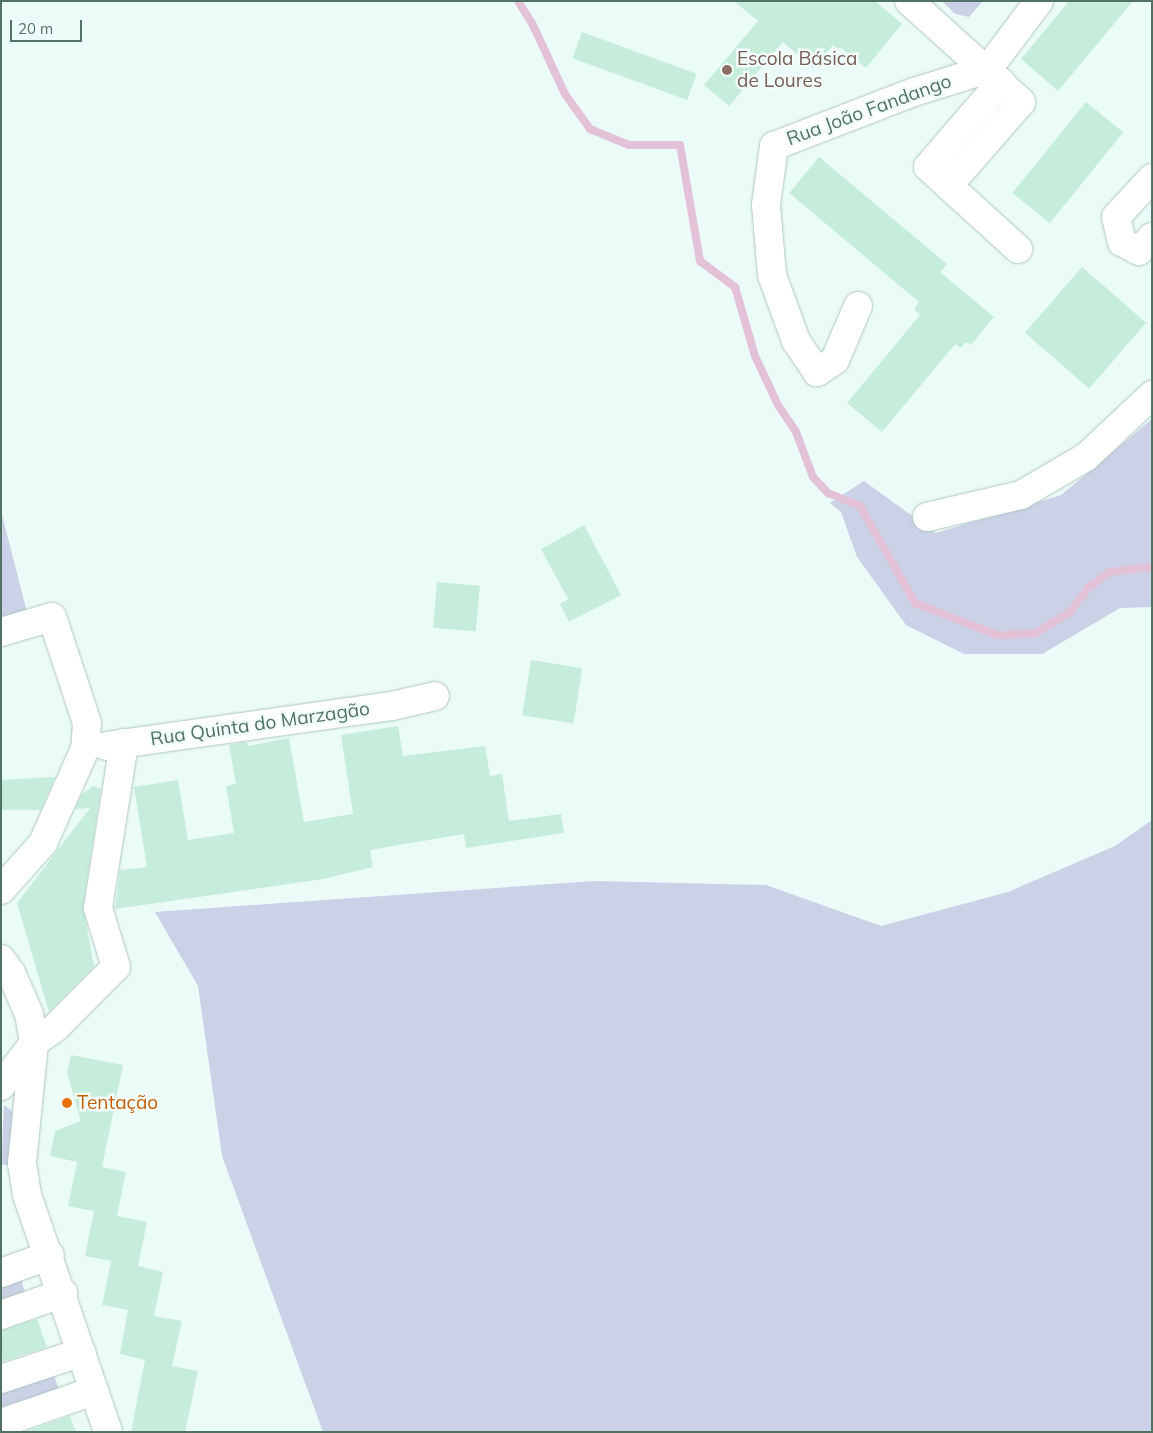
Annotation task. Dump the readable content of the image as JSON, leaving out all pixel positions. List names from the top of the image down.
{
  "streets": {
    "street": ["Rua João Fandango", "Rua Quinta do Marzagão"]
  },
  "places": ["Escola Básica de Loures", "Tentação"],
  "scale_bar": "20 m"
}
